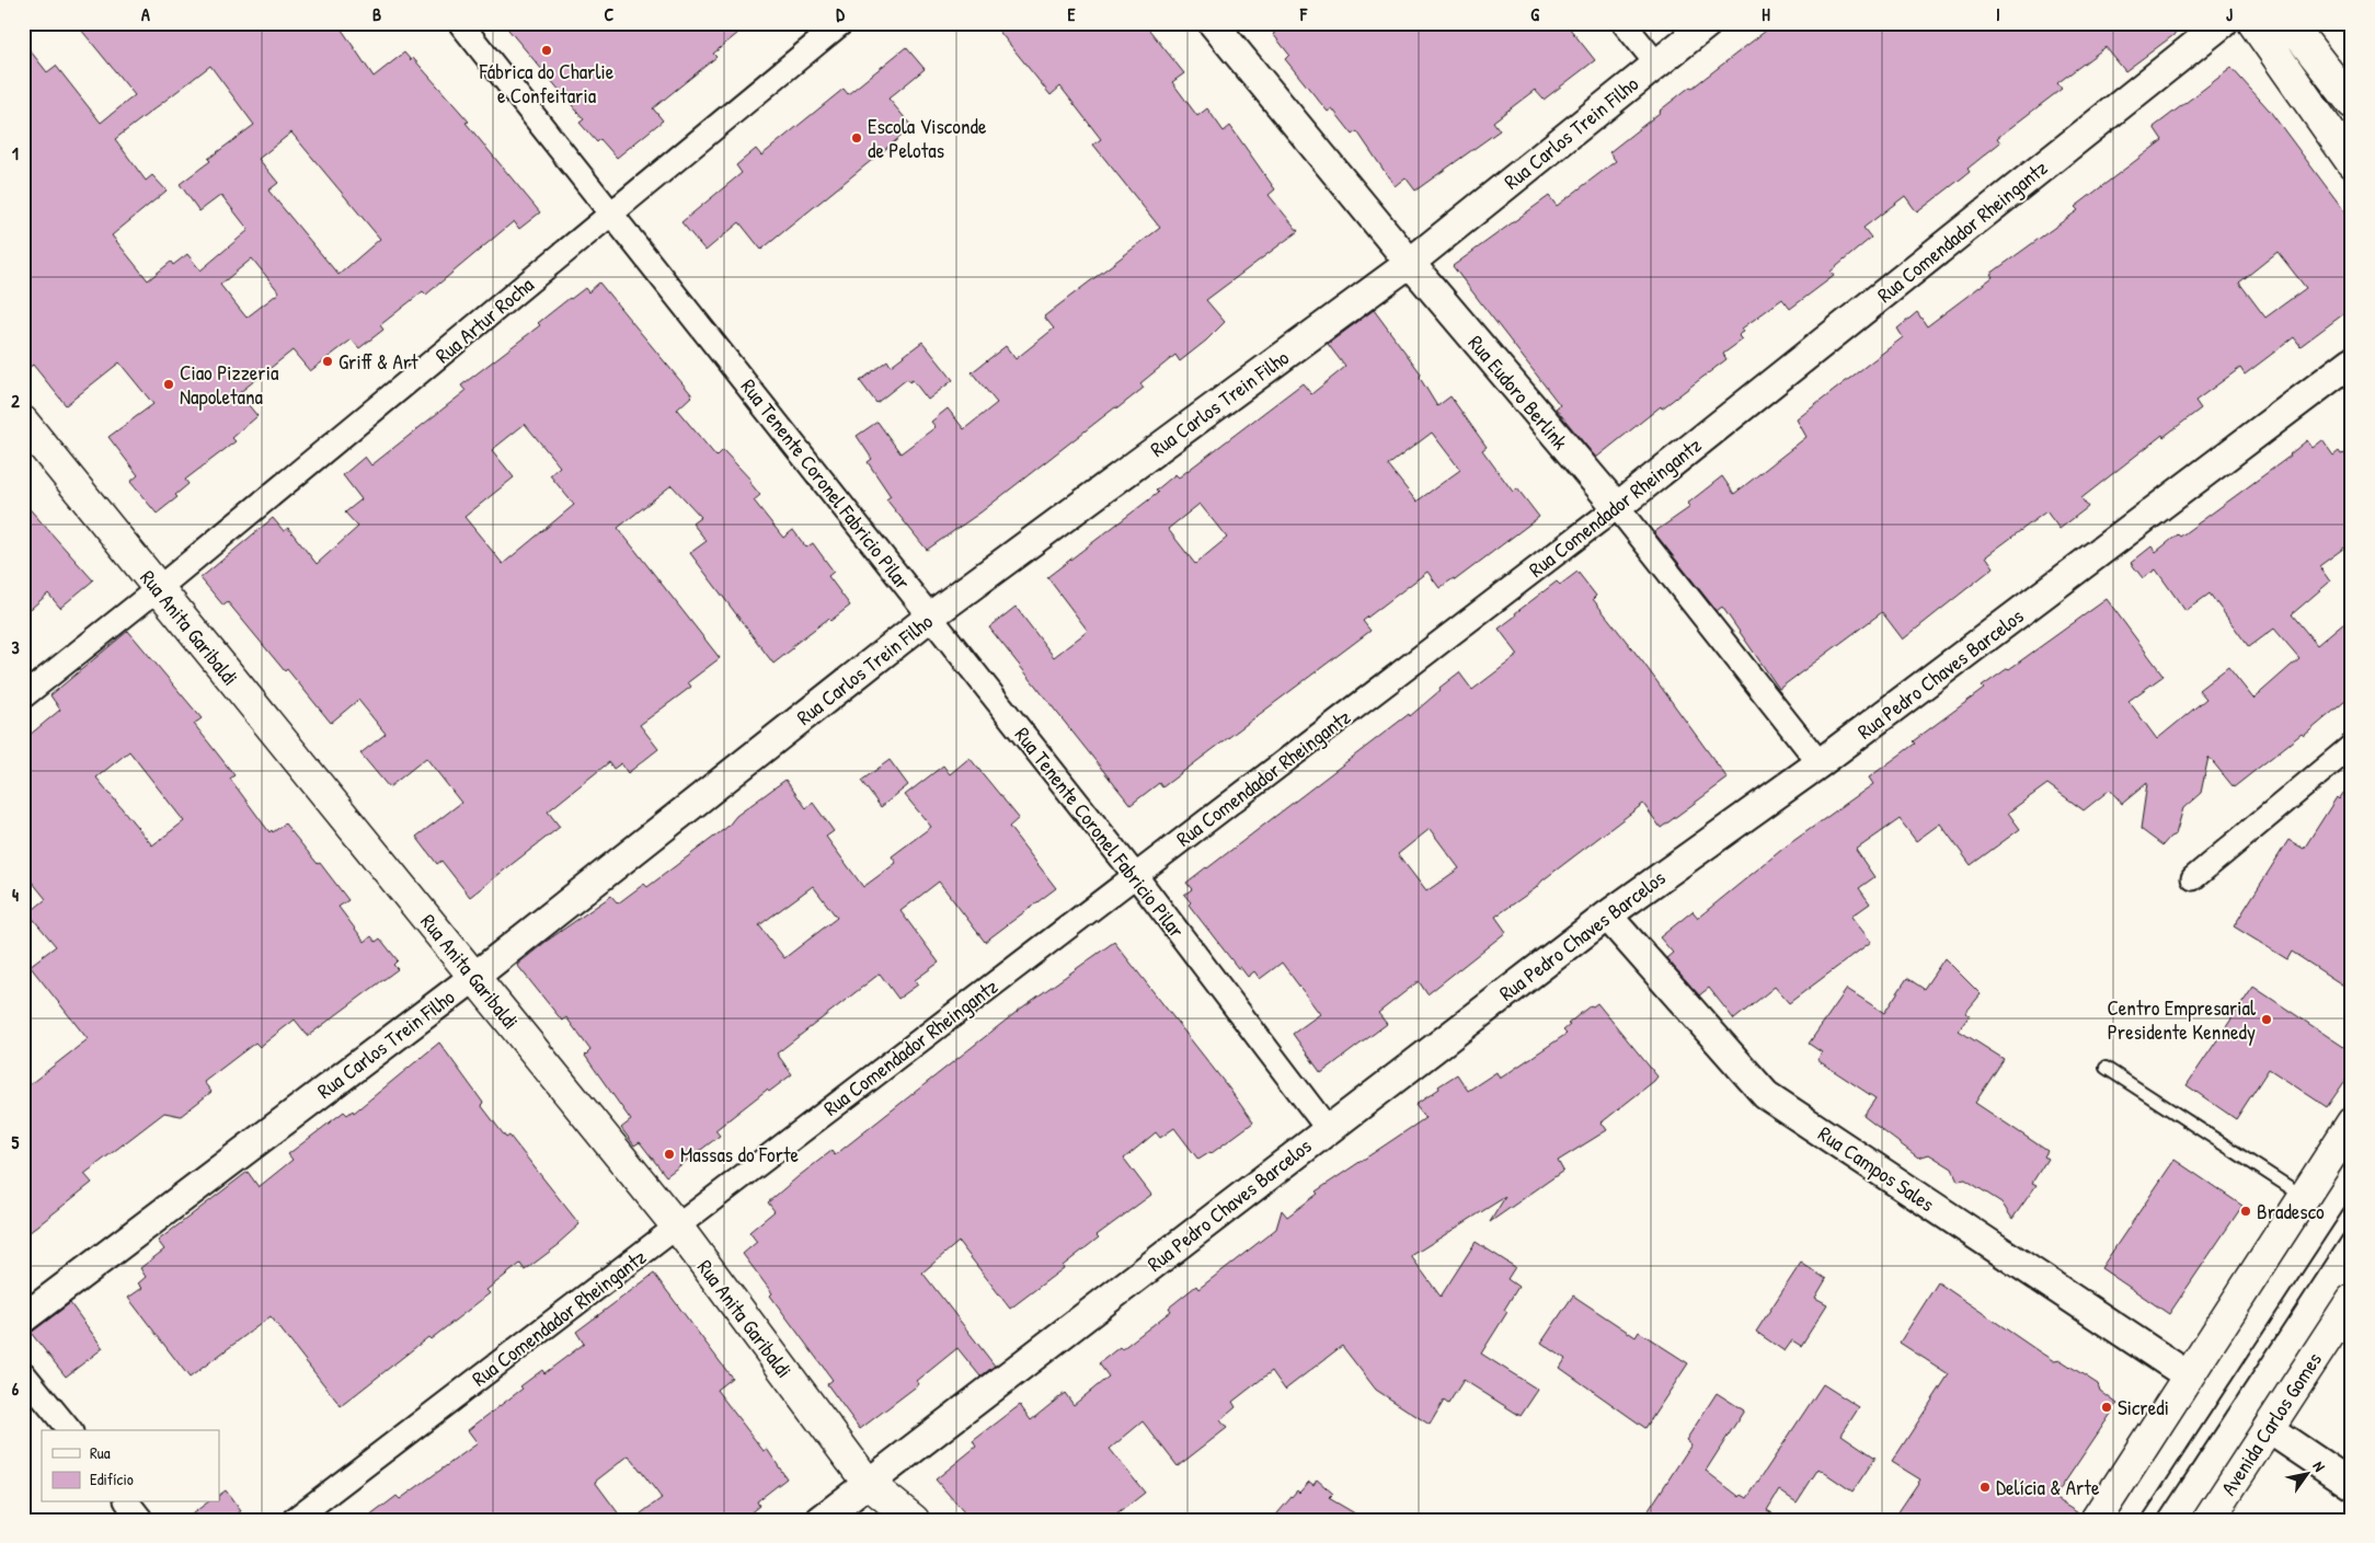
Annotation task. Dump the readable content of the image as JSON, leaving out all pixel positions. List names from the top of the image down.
{
  "streets": {
    "main road": ["Rua Anita Garibaldi", "Avenida Carlos Gomes"],
    "street": [
      "Rua Carlos Trein Filho",
      "Rua Comendador Rheingantz",
      "Rua Artur Rocha",
      "Rua Eudoro Berlink",
      "Rua Tenente Coronel Fabricio Pilar",
      "Rua Pedro Chaves Barcelos",
      "Rua Campos Sales"
    ]
  },
  "crossings": [
    ["Rua Carlos Trein Filho", "Rua Eudoro Berlink"],
    ["Rua Carlos Trein Filho", "Rua Tenente Coronel Fabricio Pilar"],
    ["Rua Carlos Trein Filho", "Rua Anita Garibaldi"],
    ["Rua Comendador Rheingantz", "Rua Eudoro Berlink"],
    ["Rua Comendador Rheingantz", "Rua Tenente Coronel Fabricio Pilar"],
    ["Rua Comendador Rheingantz", "Rua Anita Garibaldi"],
    ["Rua Artur Rocha", "Rua Tenente Coronel Fabricio Pilar"],
    ["Rua Artur Rocha", "Rua Anita Garibaldi"],
    ["Rua Eudoro Berlink", "Rua Pedro Chaves Barcelos"],
    ["Rua Tenente Coronel Fabricio Pilar", "Rua Pedro Chaves Barcelos"],
    ["Rua Anita Garibaldi", "Rua Pedro Chaves Barcelos"],
    ["Rua Pedro Chaves Barcelos", "Rua Campos Sales"]
  ],
  "places": [
    "Fábrica do Charlie e Confeitaria",
    "Escola Visconde de Pelotas",
    "Griff & Art",
    "Ciao Pizzeria Napoletana",
    "Centro Empresarial Presidente Kennedy",
    "Massas do Forte",
    "Bradesco",
    "Sicredi",
    "Delícia & Arte"
  ],
  "legend": ["Rua", "Edifício"],
  "north": "top right",
  "grid": {
    "columns": [
      "A",
      "B",
      "C",
      "D",
      "E",
      "F",
      "G",
      "H",
      "I",
      "J"
    ],
    "rows": [
      "1",
      "2",
      "3",
      "4",
      "5",
      "6"
    ]
  }
}
